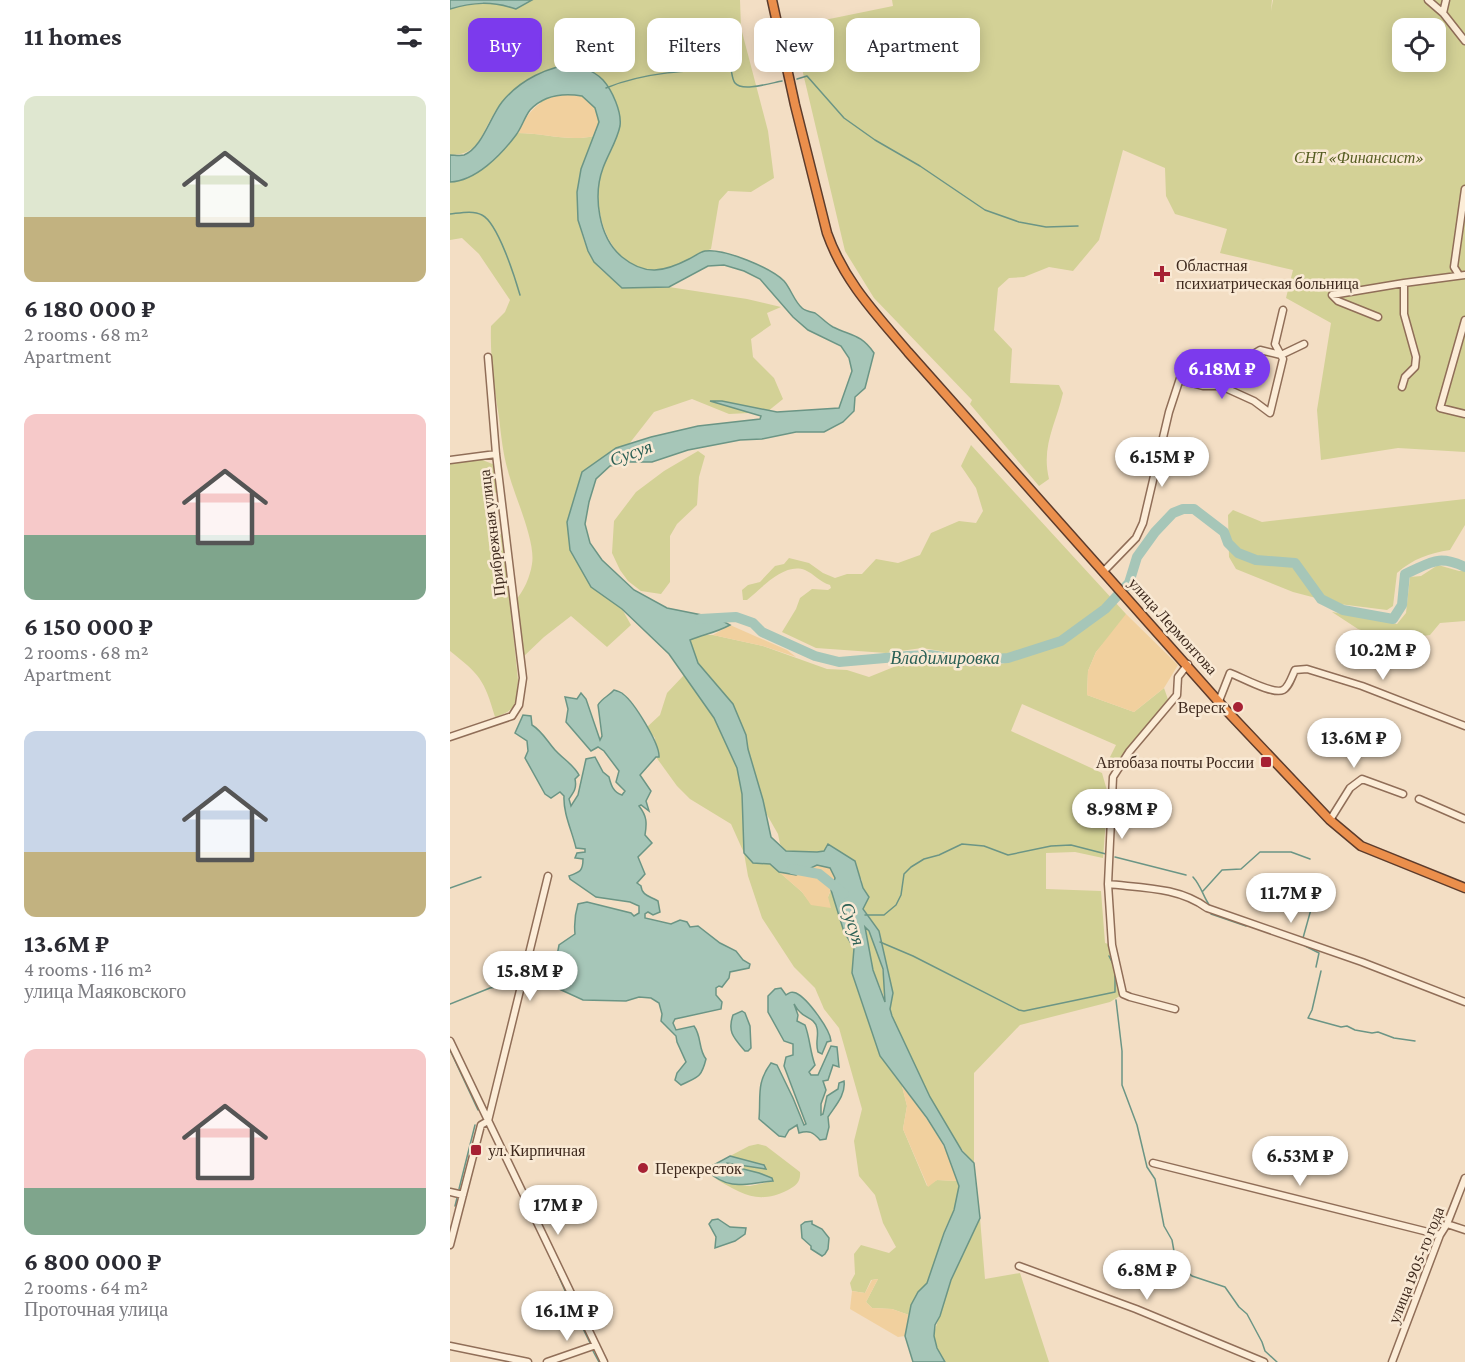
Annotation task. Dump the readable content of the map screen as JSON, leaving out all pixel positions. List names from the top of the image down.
{
  "streets": {
    "highway": ["улица Лермонтова"],
    "street": ["Прибрежная улица", "улица 1905-го года"]
  },
  "water": ["Сусуя", "Владимировка"],
  "parks": ["СНТ «Финансист»"],
  "places": {
    "health": ["Областная психиатрическая больница"],
    "other": ["Вереск", "Перекресток"],
    "transit": ["Автобаза почты России", "ул. Кирпичная"]
  },
  "page": {
    "heading": "11 homes",
    "chip": [
      "Buy",
      "Rent",
      "Filters",
      "New",
      "Apartment"
    ],
    "list": [
      {
        "name": "6 180 000 ₽",
        "note": "2 rooms · 68 m² · Apartment"
      },
      {
        "name": "6 150 000 ₽",
        "note": "2 rooms · 68 m² · Apartment"
      },
      {
        "name": "13.6M ₽",
        "note": "4 rooms · 116 m² · улица Маяковского"
      },
      {
        "name": "6 800 000 ₽",
        "note": "2 rooms · 64 m² · Проточная улица"
      }
    ],
    "price": [
      "6.18M ₽",
      "6.15M ₽",
      "10.2M ₽",
      "13.6M ₽",
      "8.98M ₽",
      "11.7M ₽",
      "15.8M ₽",
      "6.53M ₽",
      "17M ₽",
      "6.8M ₽",
      "16.1M ₽"
    ]
  }
}
